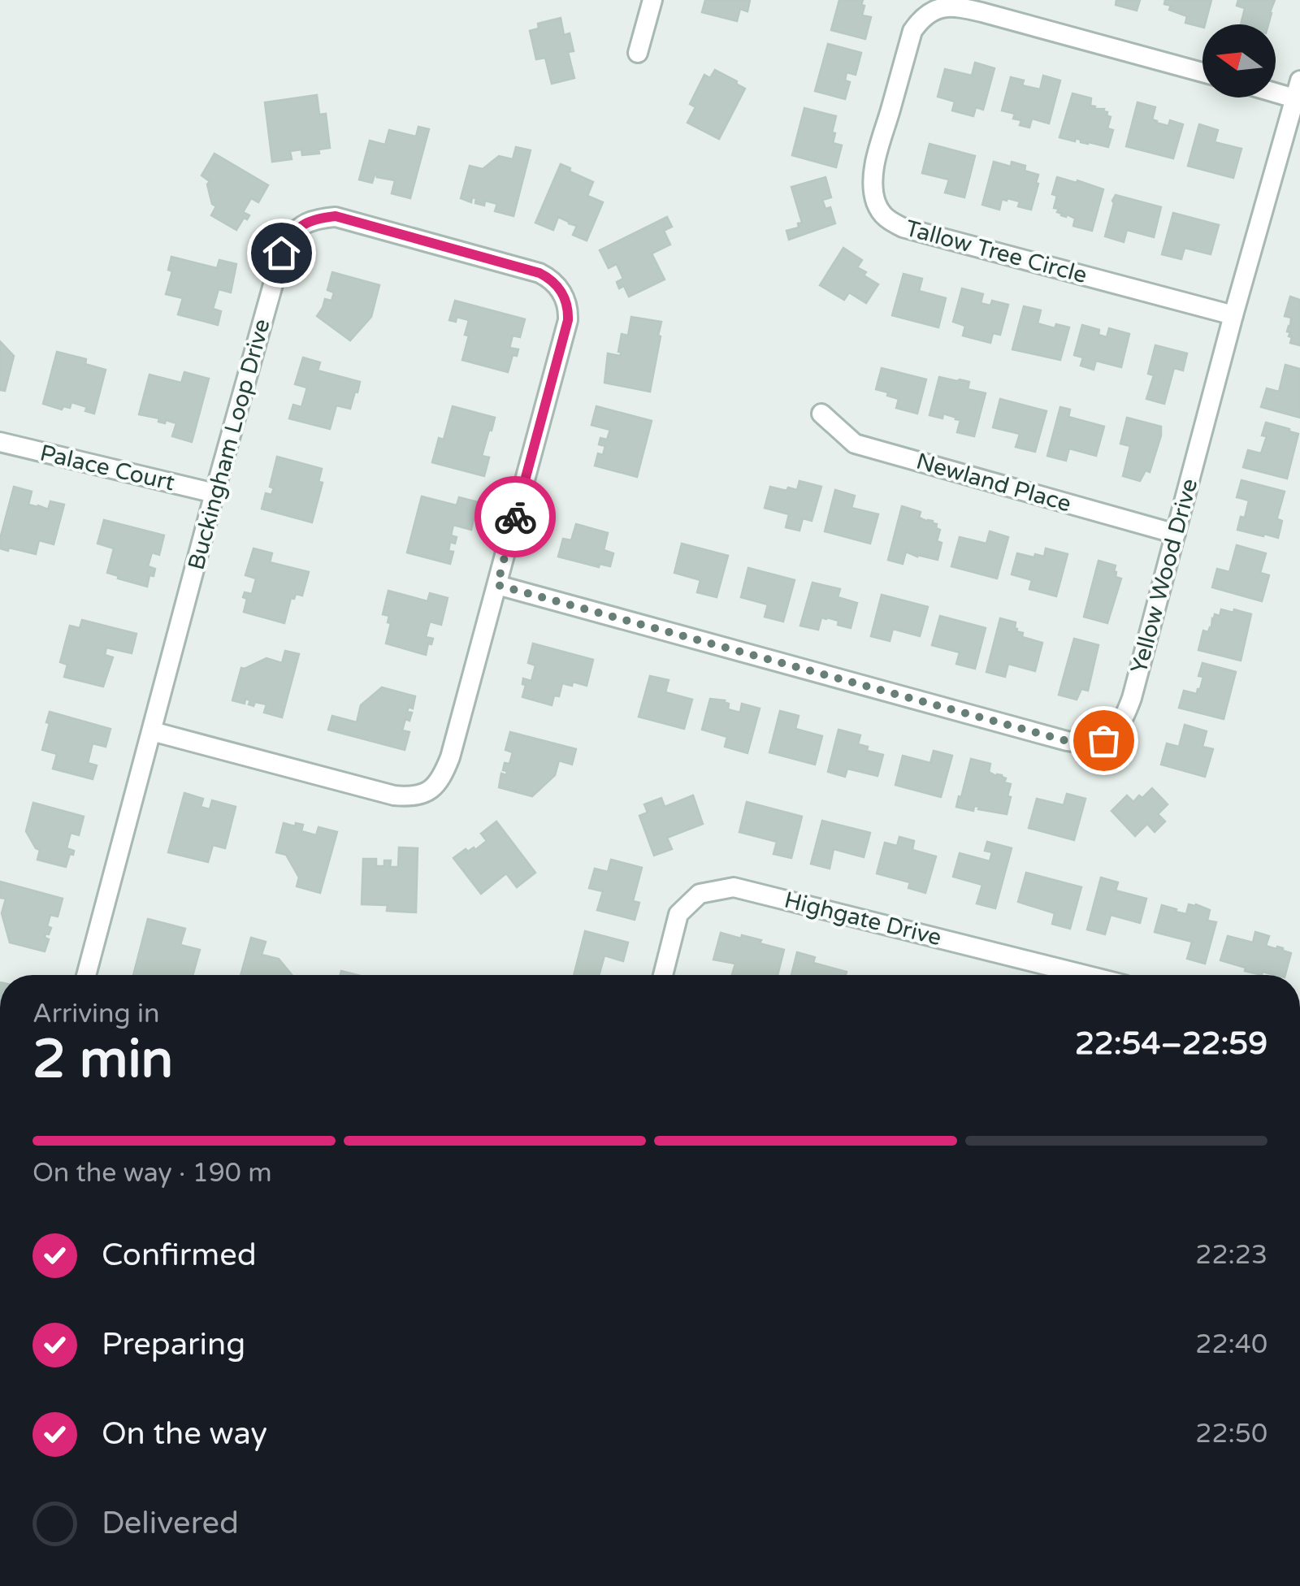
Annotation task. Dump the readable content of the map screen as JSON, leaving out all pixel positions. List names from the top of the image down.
{
  "streets": {
    "street": [
      "Tallow Tree Circle",
      "Buckingham Loop Drive",
      "Palace Court",
      "Newland Place",
      "Yellow Wood Drive",
      "Highgate Drive"
    ]
  },
  "crossings": [
    ["Tallow Tree Circle", "Yellow Wood Drive"],
    ["Buckingham Loop Drive", "Palace Court"],
    ["Buckingham Loop Drive", "Yellow Wood Drive"],
    ["Newland Place", "Yellow Wood Drive"]
  ],
  "north": "left",
  "page": {
    "heading": ["2 min", "Arriving in", "22:54–22:59"],
    "bar": "On the way · 190 m",
    "list": [
      ["Confirmed", "22:23"],
      ["Preparing", "22:40"],
      ["On the way", "22:50"],
      "Delivered"
    ]
  }
}
